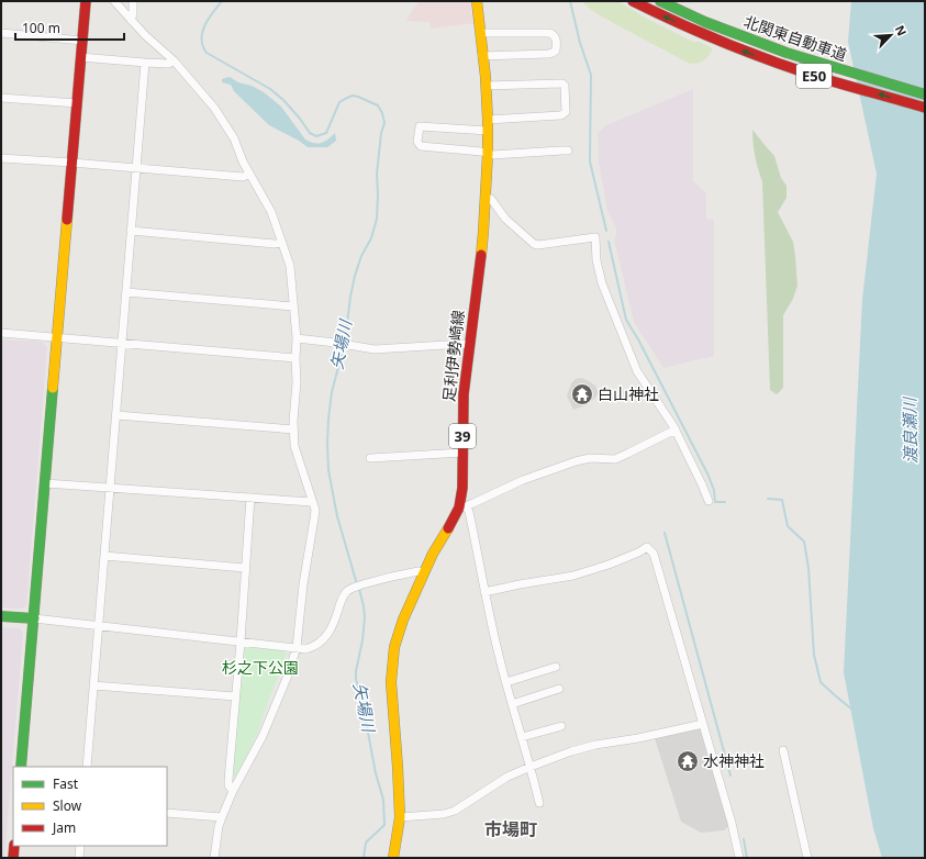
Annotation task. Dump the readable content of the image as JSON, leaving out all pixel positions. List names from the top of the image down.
{
  "streets": {
    "main road": [
      "北関東自動車道",
      "E50",
      "足利伊勢崎線",
      "39"
    ]
  },
  "districts": ["市場町"],
  "water": ["矢場川", "渡良瀬川"],
  "parks": ["杉之下公園"],
  "places": {
    "temple": ["白山神社", "水神神社"]
  },
  "legend": ["Fast", "Slow", "Jam"],
  "scale_bar": "100 m",
  "north": "top right"
}
